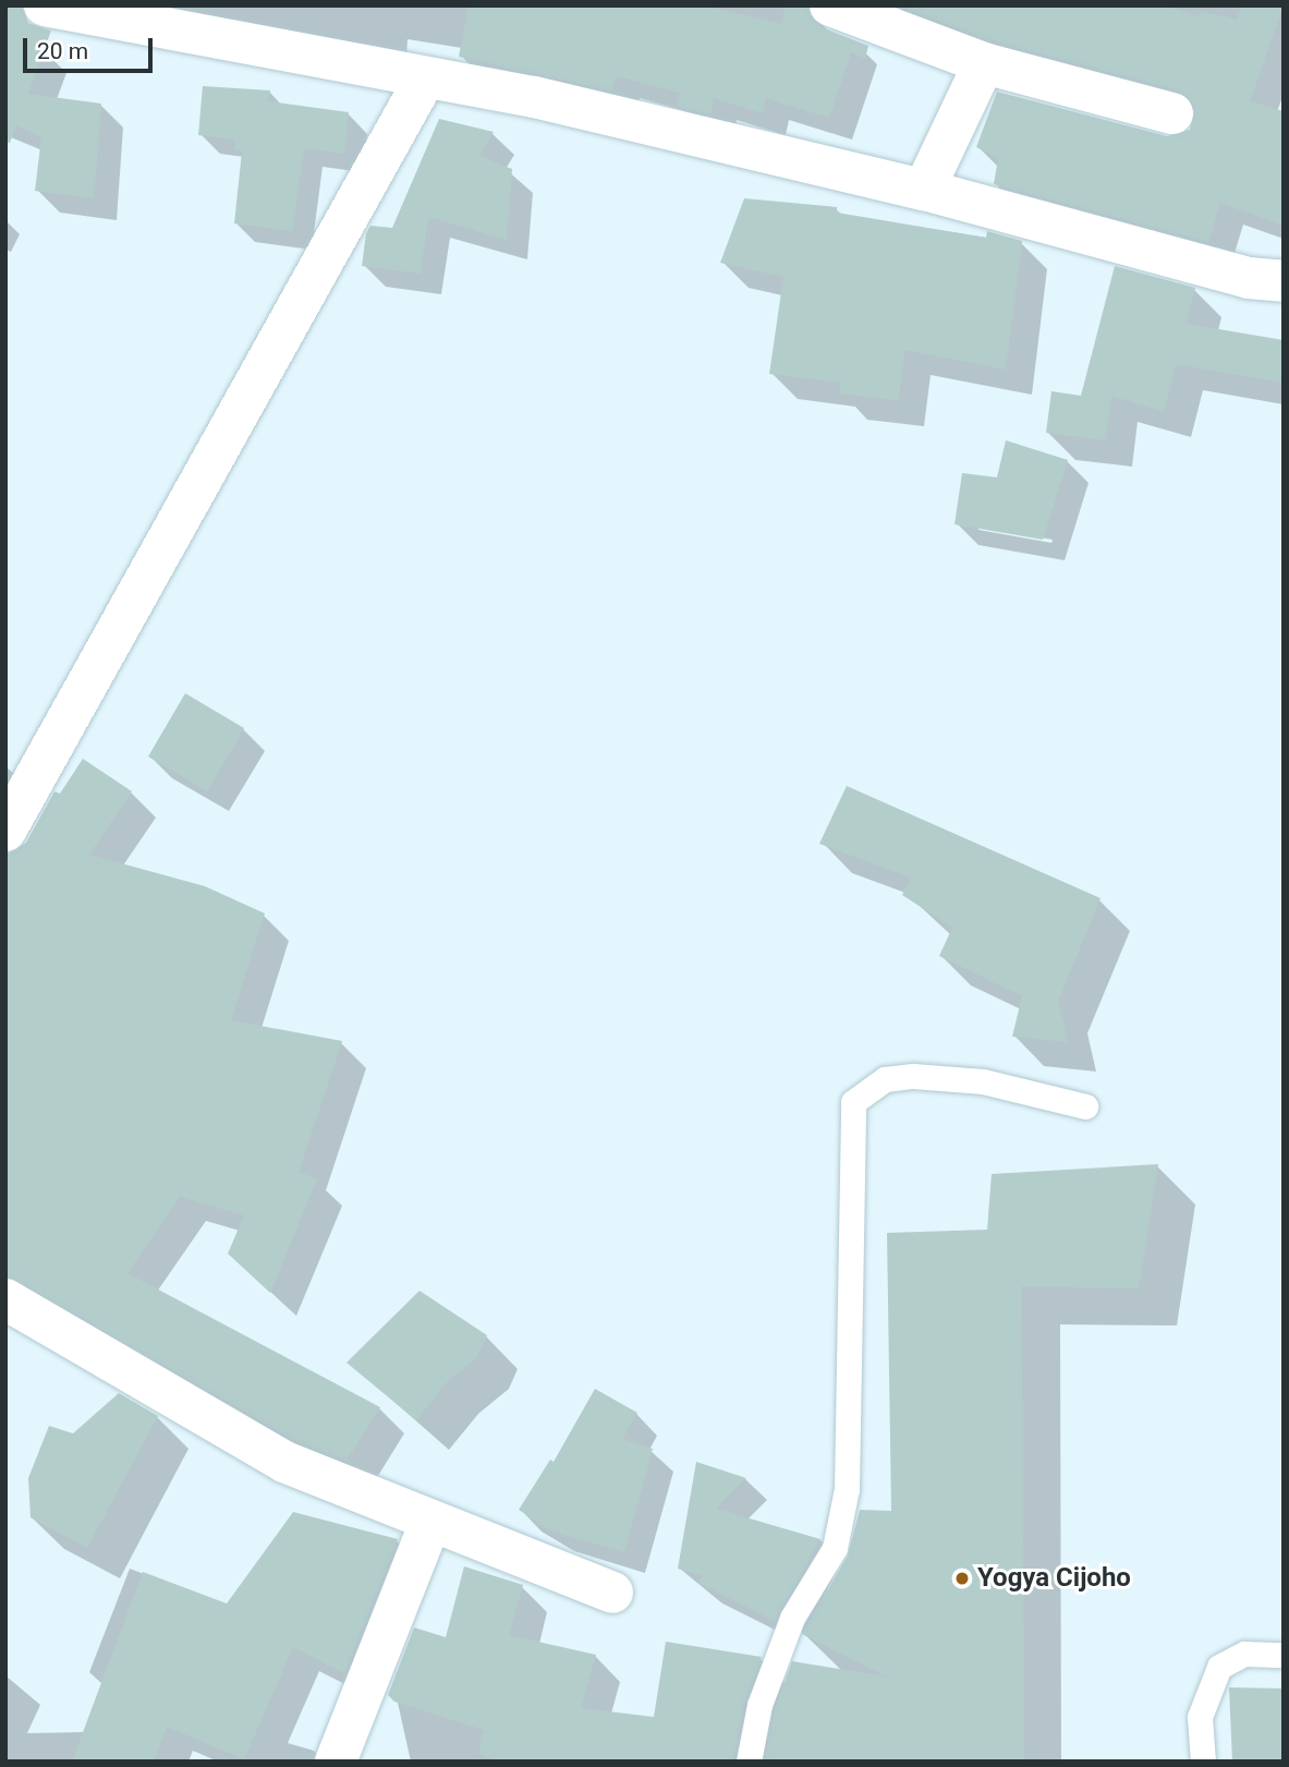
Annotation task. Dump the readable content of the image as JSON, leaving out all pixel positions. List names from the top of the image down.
{
  "places": ["Yogya Cijoho"],
  "scale_bar": "20 m"
}
